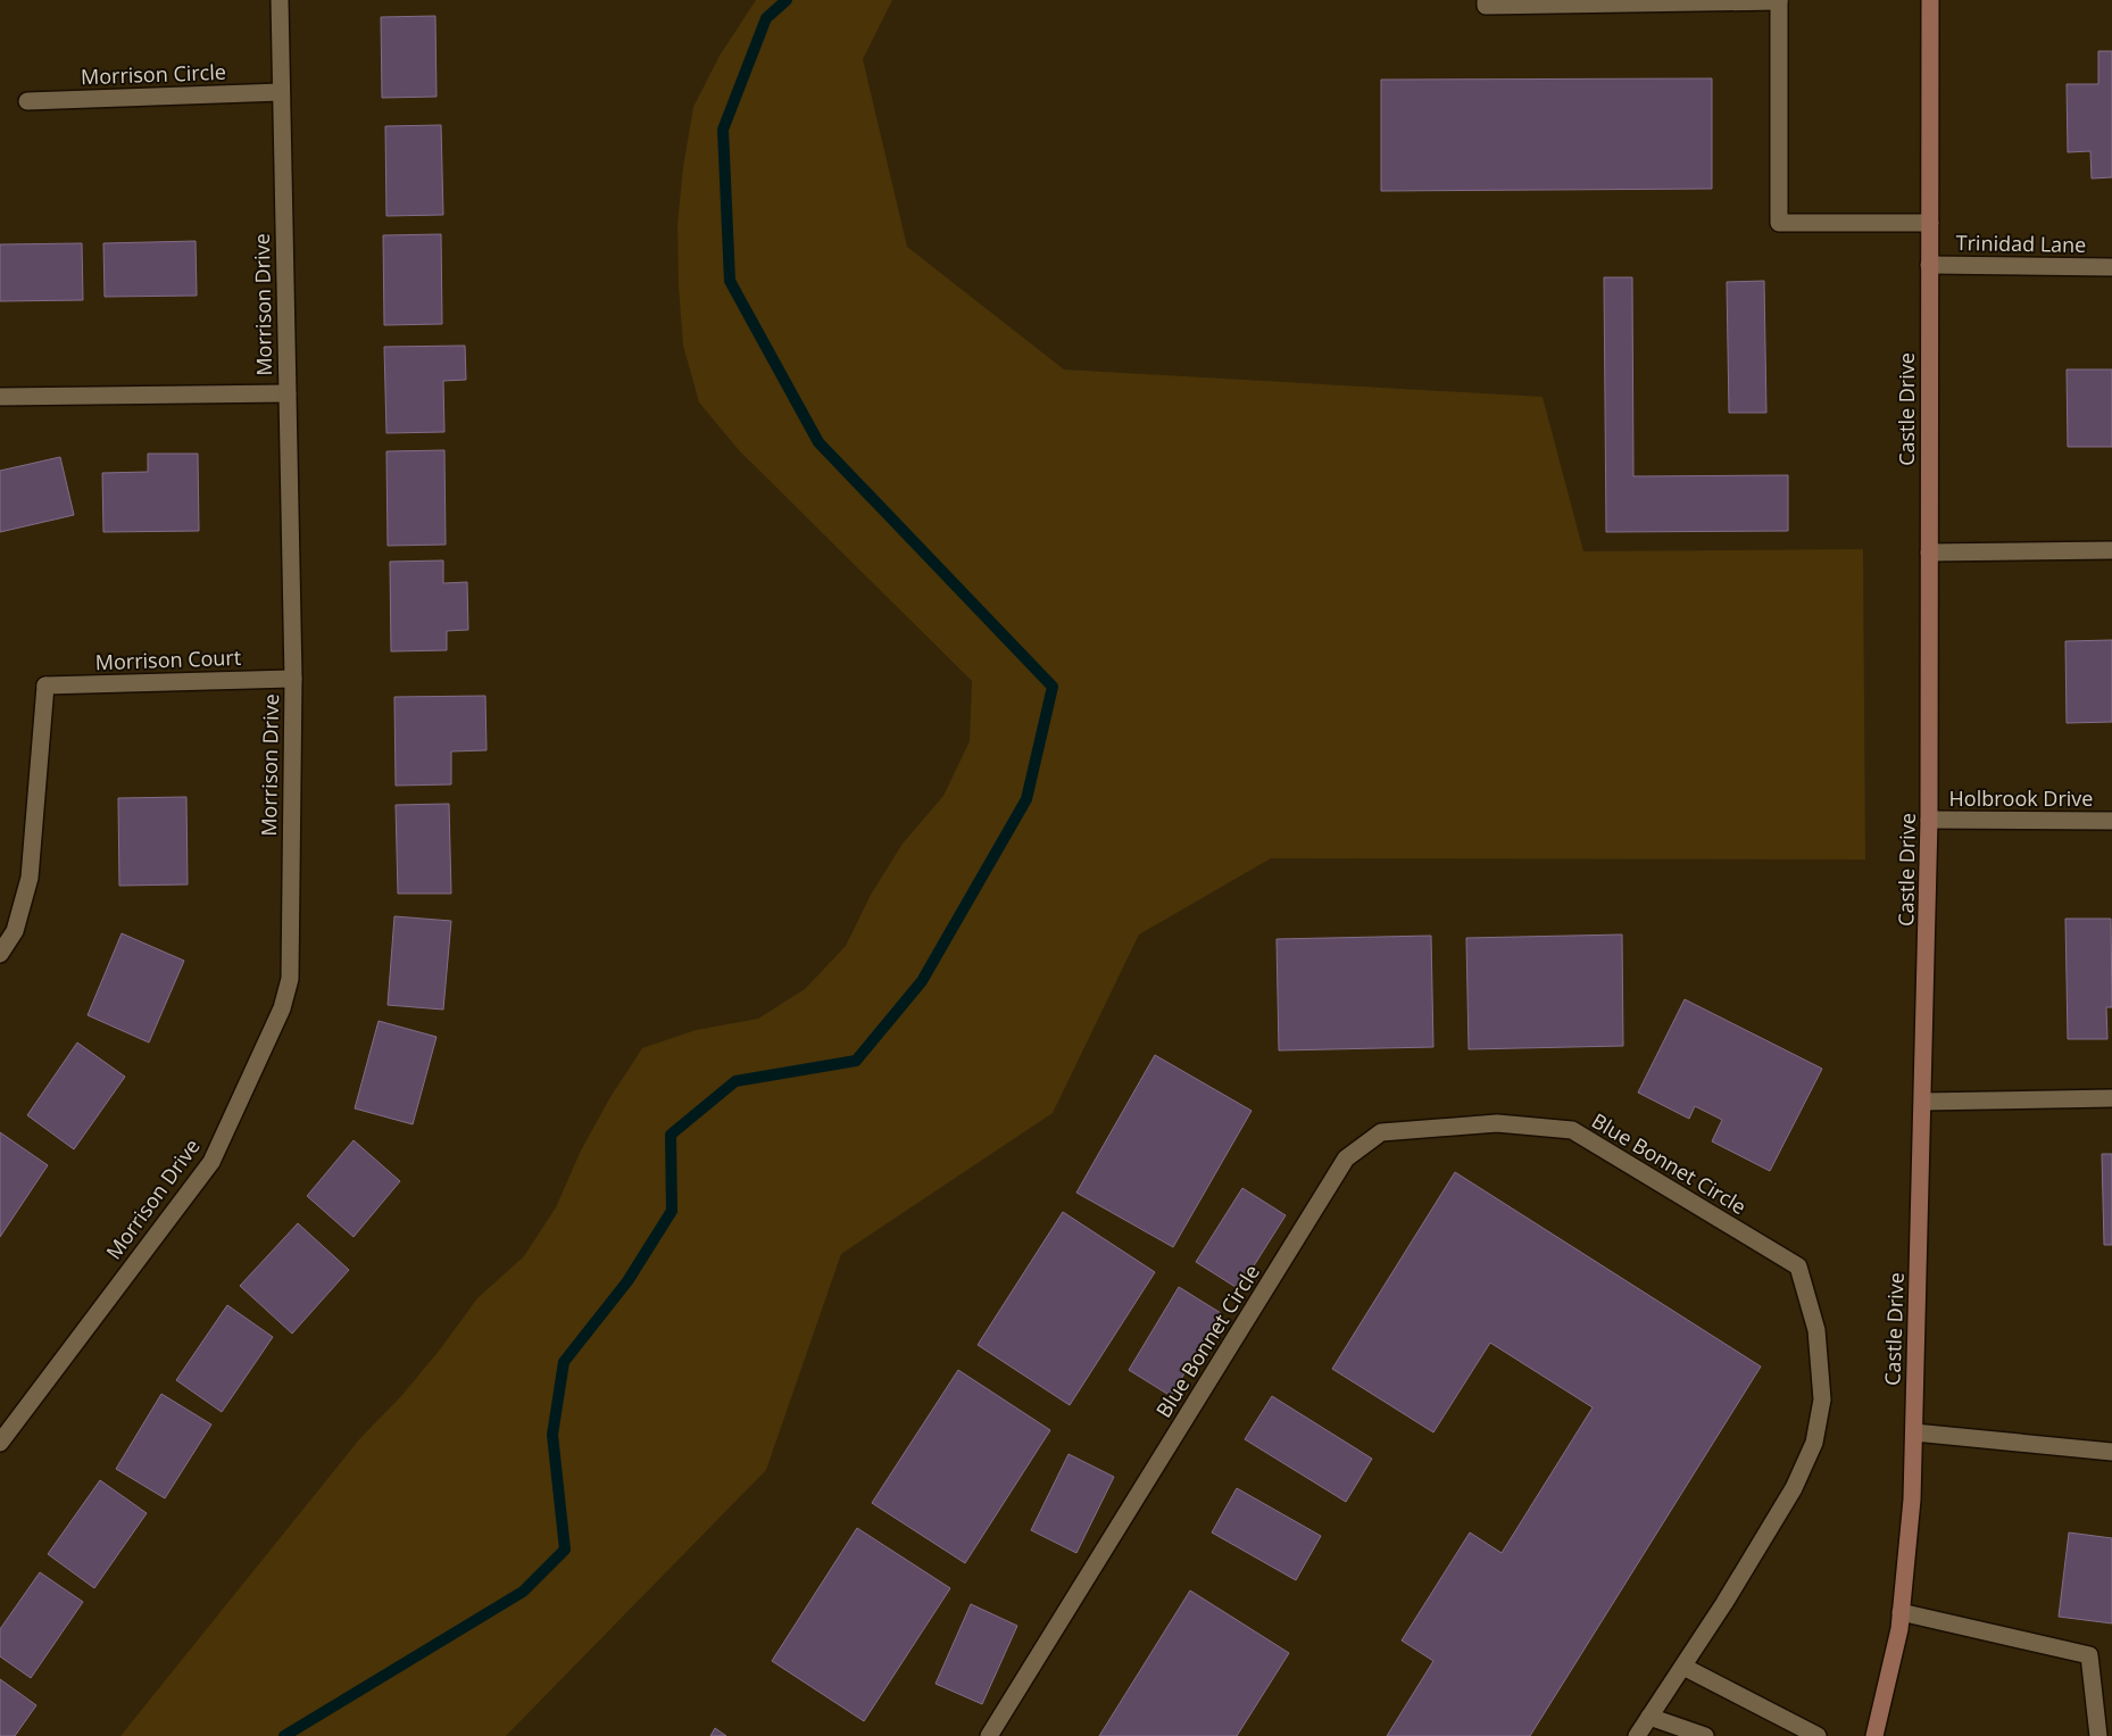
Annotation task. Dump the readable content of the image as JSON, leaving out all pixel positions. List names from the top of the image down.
{
  "streets": {
    "main road": ["Castle Drive"],
    "street": [
      "Morrison Circle",
      "Trinidad Lane",
      "Morrison Drive",
      "Morrison Court",
      "Holbrook Drive",
      "Blue Bonnet Circle"
    ]
  },
  "crossings": [
    ["Morrison Circle", "Morrison Drive"],
    ["Trinidad Lane", "Castle Drive"],
    ["Morrison Drive", "Morrison Court"],
    ["Castle Drive", "Holbrook Drive"]
  ]
}
